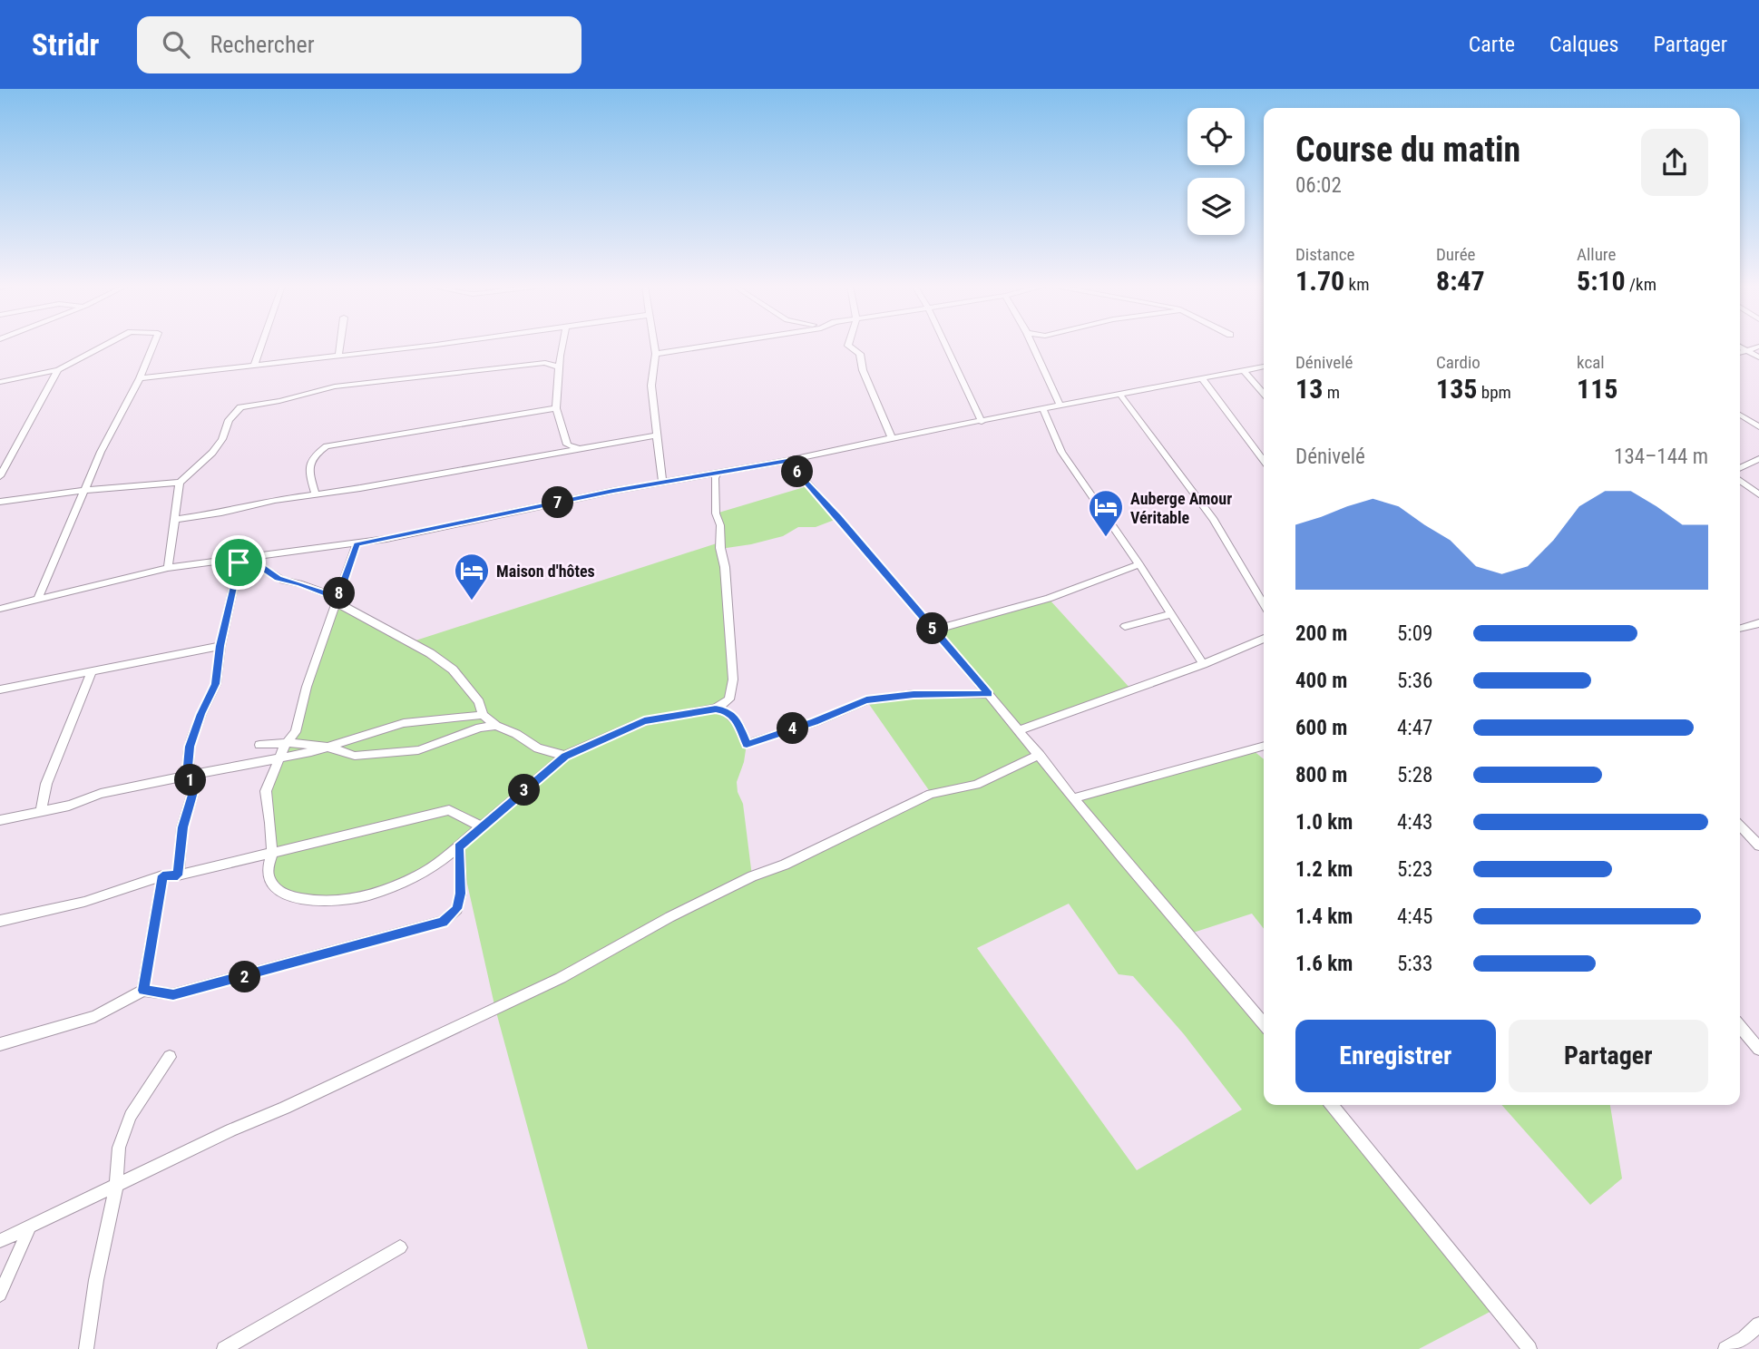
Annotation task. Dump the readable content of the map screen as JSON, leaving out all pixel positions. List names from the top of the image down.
{
  "places": {
    "hotel": ["Auberge Amour Véritable", "Maison d'hôtes"]
  },
  "page": {
    "header": "Stridr",
    "search": "Rechercher",
    "nav": ["Carte", "Calques", "Partager"],
    "heading": ["Course du matin", "06:02"],
    "stats": [
      ["Distance", "1.70 km"],
      ["Durée", "8:47"],
      ["Allure", "5:10 /km"],
      ["Dénivelé", "13 m"],
      ["Cardio", "135 bpm"],
      ["kcal", "115"]
    ],
    "chart": ["Dénivelé", "134–144 m"],
    "pins": [
      "6",
      "7",
      "8",
      "5",
      "4",
      "1",
      "3",
      "2"
    ],
    "list": [
      {
        "name": "200 m",
        "note": "5:09"
      },
      {
        "name": "400 m",
        "note": "5:36"
      },
      {
        "name": "600 m",
        "note": "4:47"
      },
      {
        "name": "800 m",
        "note": "5:28"
      },
      {
        "name": "1.0 km",
        "note": "4:43"
      },
      {
        "name": "1.2 km",
        "note": "5:23"
      },
      {
        "name": "1.4 km",
        "note": "4:45"
      },
      {
        "name": "1.6 km",
        "note": "5:33"
      }
    ],
    "buttons": ["Enregistrer", "Partager"]
  }
}
